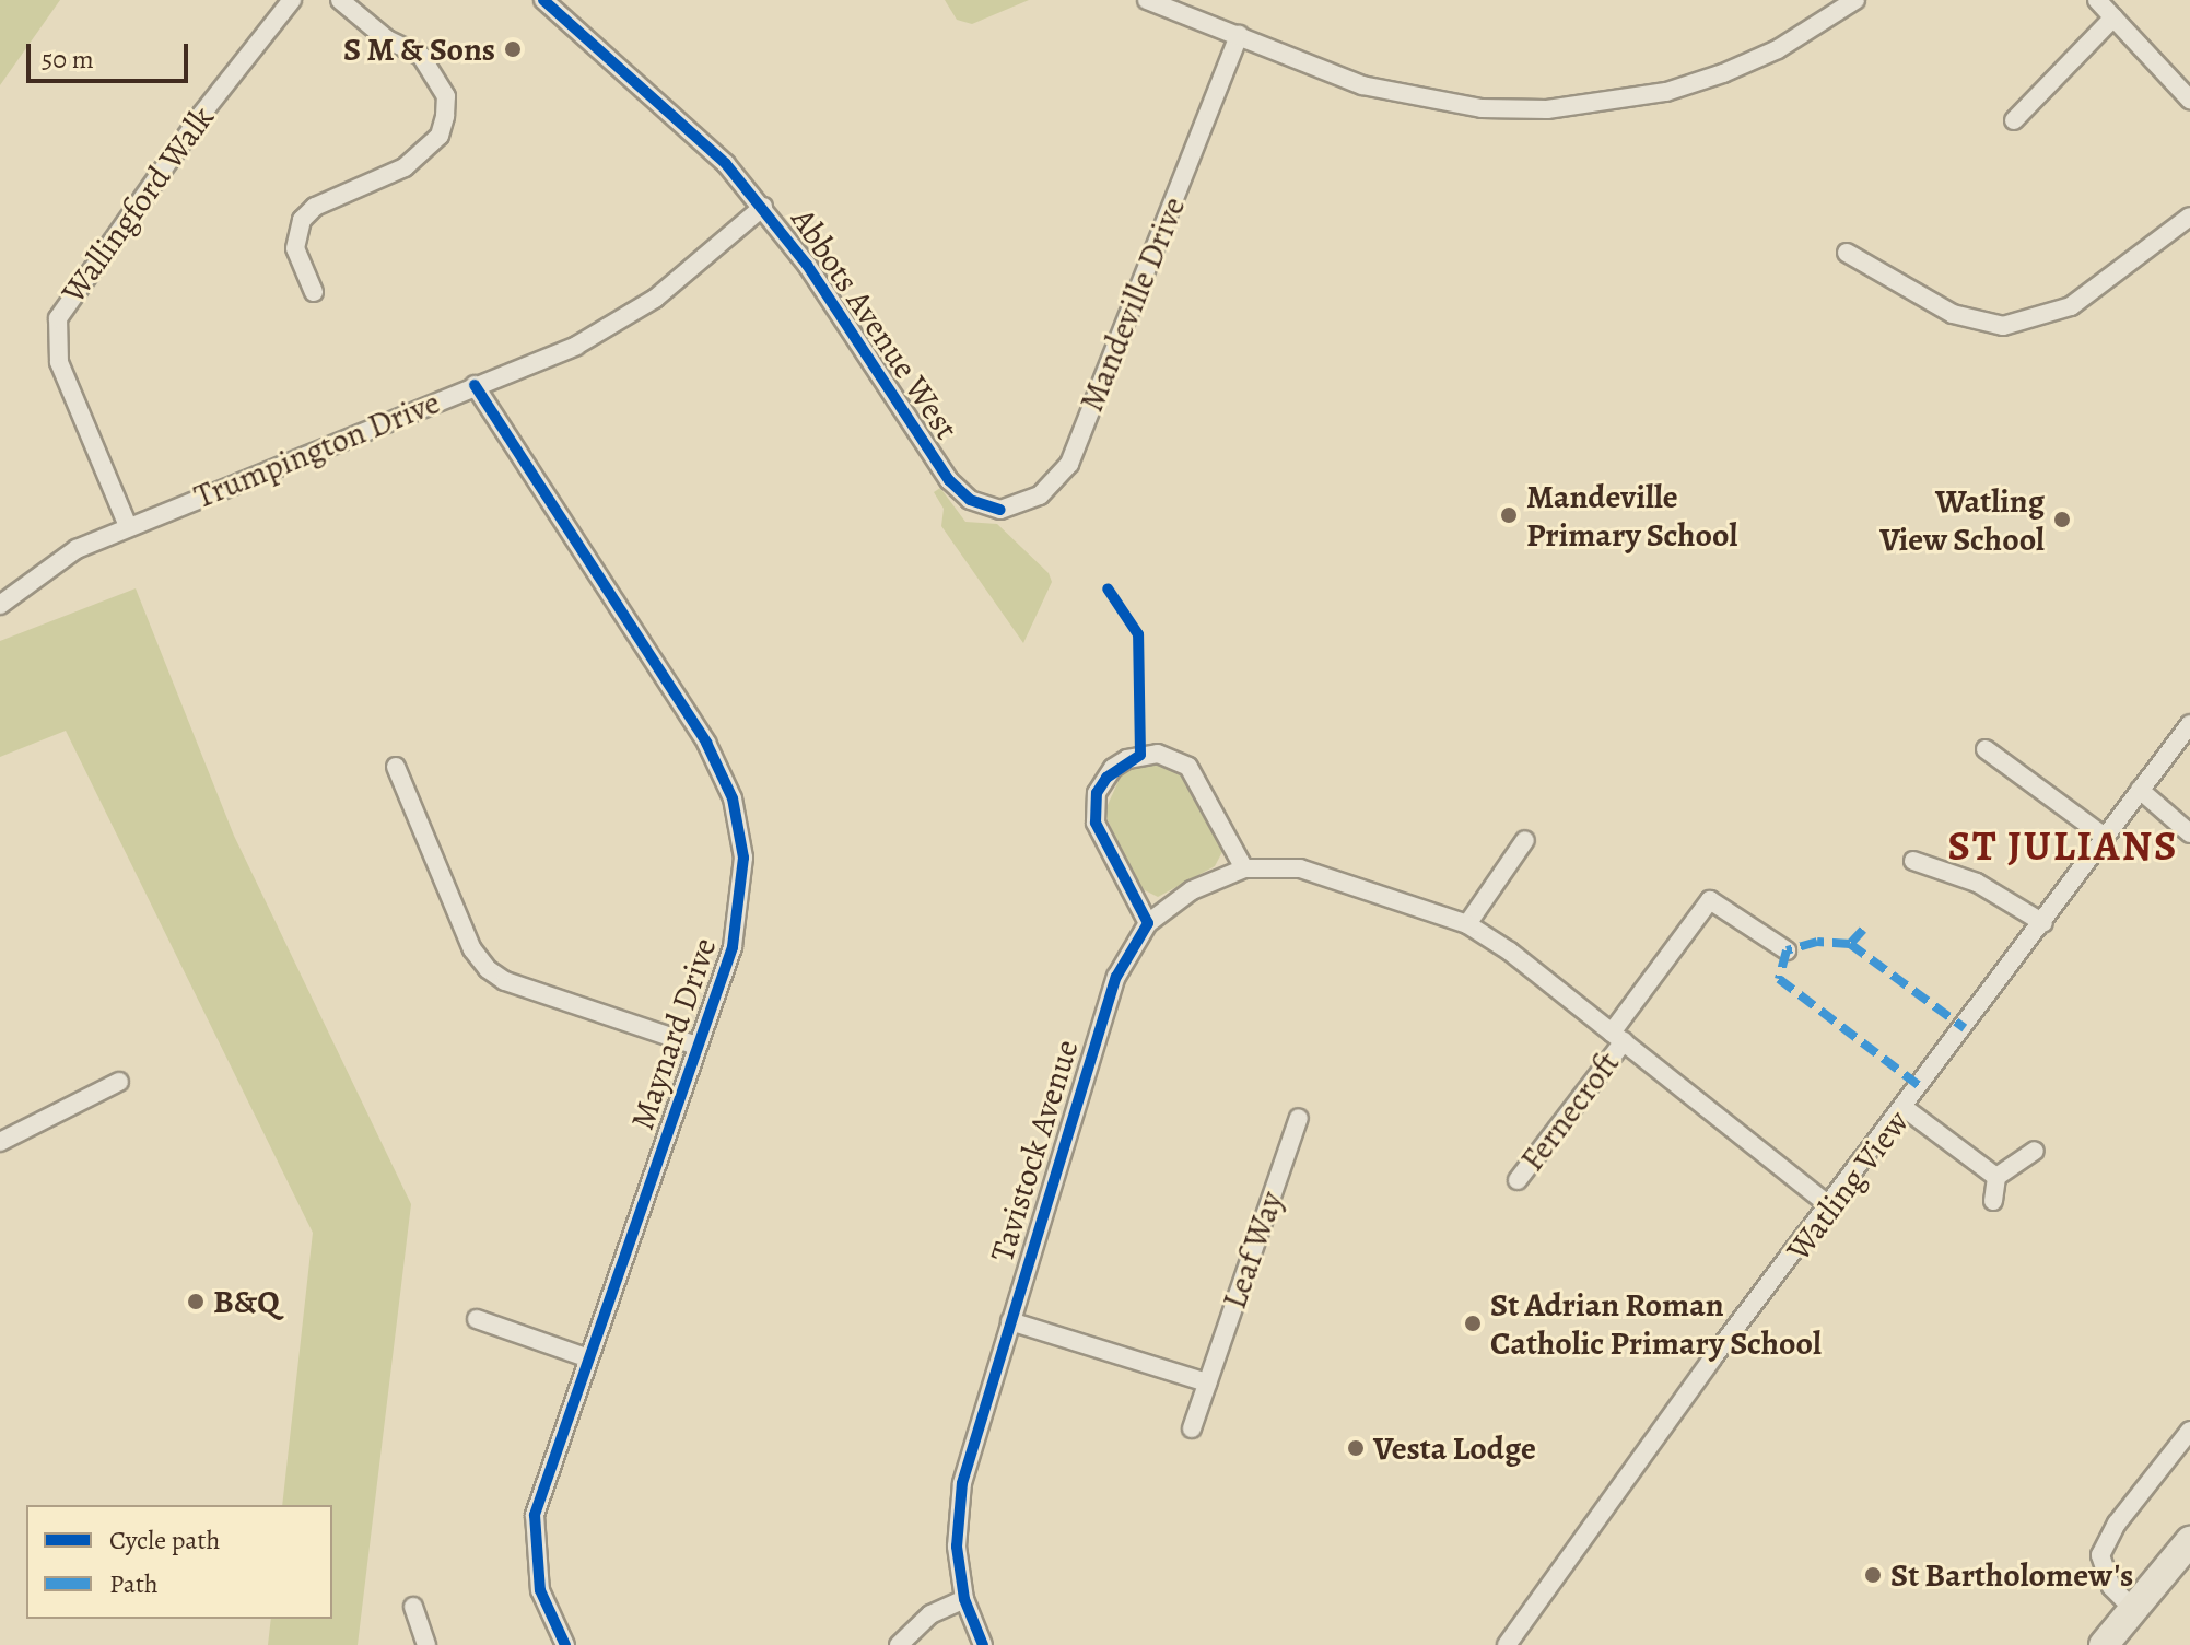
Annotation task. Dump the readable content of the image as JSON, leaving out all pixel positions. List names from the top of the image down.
{
  "streets": {
    "street": [
      "Wallingford Walk",
      "Mandeville Drive",
      "Abbots Avenue West",
      "Trumpington Drive",
      "Maynard Drive",
      "Fernecroft",
      "Tavistock Avenue",
      "Watling View",
      "Leaf Way"
    ]
  },
  "crossings": [
    ["Wallingford Walk", "Trumpington Drive"],
    ["Mandeville Drive", "Abbots Avenue West"],
    ["Abbots Avenue West", "Trumpington Drive"],
    ["Trumpington Drive", "Maynard Drive"],
    ["Fernecroft", "Tavistock Avenue"],
    ["Tavistock Avenue", "Watling View"]
  ],
  "districts": ["ST JULIANS"],
  "places": [
    "S M & Sons",
    "Mandeville Primary School",
    "Watling View School",
    "B&Q",
    "St Adrian Roman Catholic Primary School",
    "Vesta Lodge",
    "St Bartholomew's"
  ],
  "legend": ["Cycle path", "Path"],
  "scale_bar": "50 m"
}
